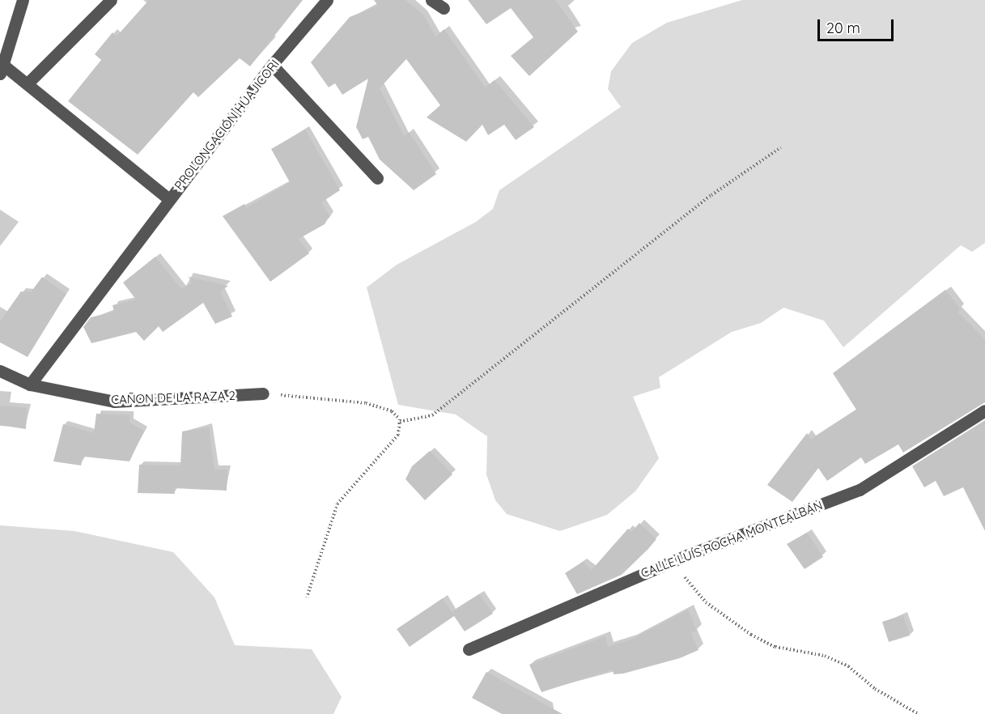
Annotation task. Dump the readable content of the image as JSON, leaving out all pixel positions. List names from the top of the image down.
{
  "streets": {
    "street": ["PROLONGACIÓN HUAJICORI", "CAÑON DE LA RAZA 2", "CALLE LUÍS ROCHA MONTEALBÁN"]
  },
  "scale_bar": "20 m"
}
